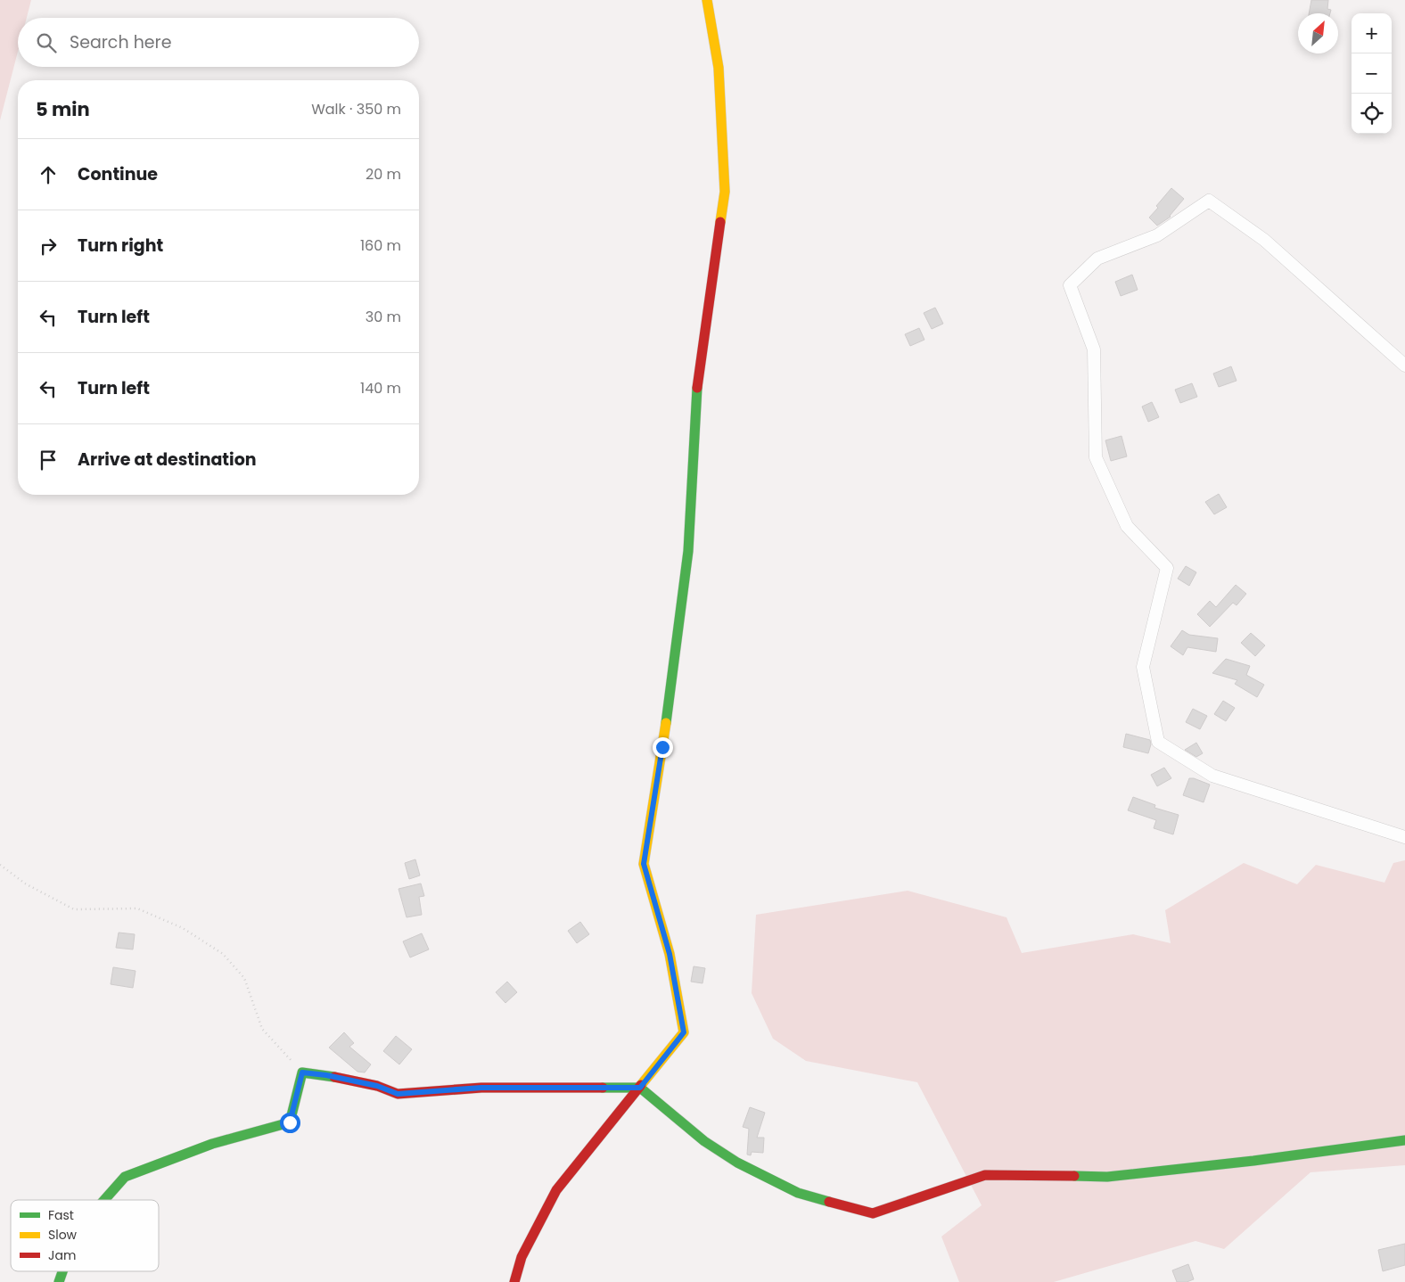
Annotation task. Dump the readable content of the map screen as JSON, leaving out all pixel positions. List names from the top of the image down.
{
  "legend": ["Fast", "Slow", "Jam"],
  "north": "top right",
  "page": {
    "map_buttons": ["+", "−"],
    "search": "Search here",
    "heading": ["5 min", "Walk · 350 m"],
    "list": [
      ["Continue", "20 m"],
      ["Turn right", "160 m"],
      ["Turn left", "30 m"],
      ["Turn left", "140 m"],
      "Arrive at destination"
    ]
  }
}
